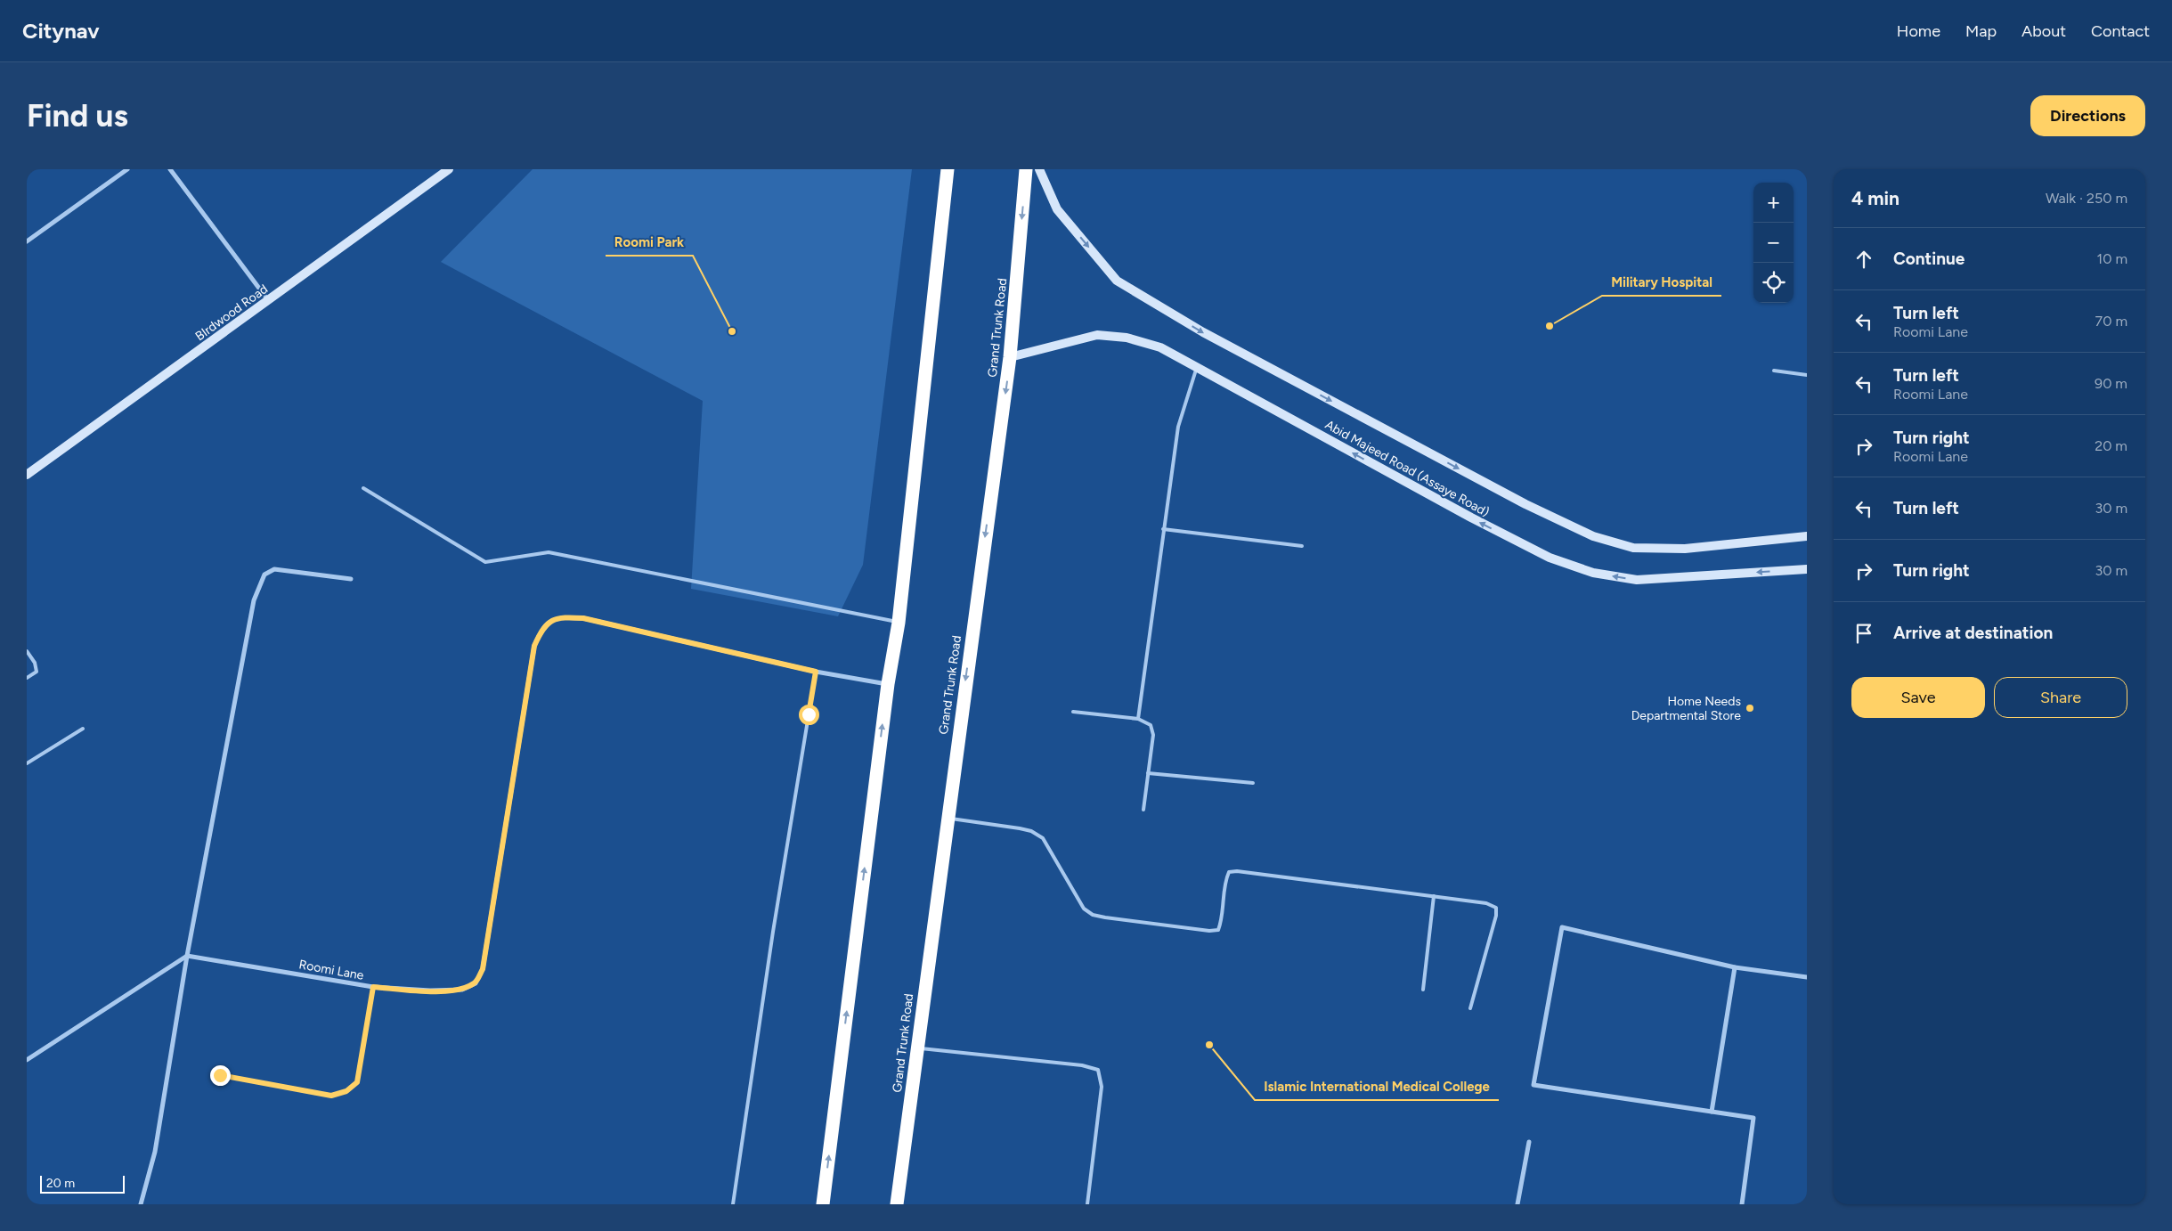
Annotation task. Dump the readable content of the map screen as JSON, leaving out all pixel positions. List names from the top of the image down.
{
  "streets": {
    "highway": ["Grand Trunk Road"],
    "street": ["BIrdwood Road", "Abid Majeed Road (Assaye Road)", "Roomi Lane"]
  },
  "crossings": [
    ["Grand Trunk Road", "Abid Majeed Road (Assaye Road)"]
  ],
  "places": [
    "Military Hospital",
    "Roomi Park",
    "Home Needs Departmental Store",
    "Islamic International Medical College"
  ],
  "scale_bar": "20 m",
  "page": {
    "header": "Citynav",
    "nav": [
      "Home",
      "Map",
      "About",
      "Contact"
    ],
    "buttons": [
      "Directions",
      ["Save", "Share"]
    ],
    "title": "Find us",
    "heading": ["4 min", "Walk · 250 m"],
    "map_buttons": ["+", "−"],
    "list": [
      ["Continue", "10 m"],
      ["Turn left", "Roomi Lane", "70 m"],
      ["Turn left", "Roomi Lane", "90 m"],
      ["Turn right", "Roomi Lane", "20 m"],
      ["Turn left", "30 m"],
      ["Turn right", "30 m"],
      "Arrive at destination"
    ],
    "scale": "20 m"
  }
}
